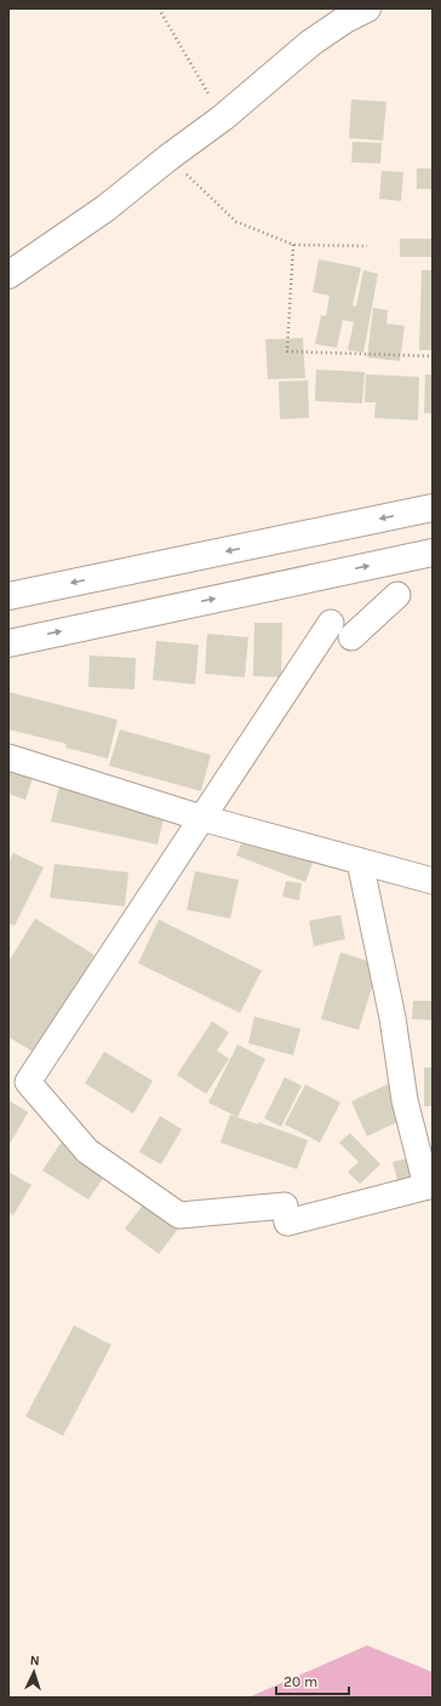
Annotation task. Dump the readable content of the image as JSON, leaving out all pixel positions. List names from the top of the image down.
{
  "scale_bar": "20 m",
  "north": "top"
}
